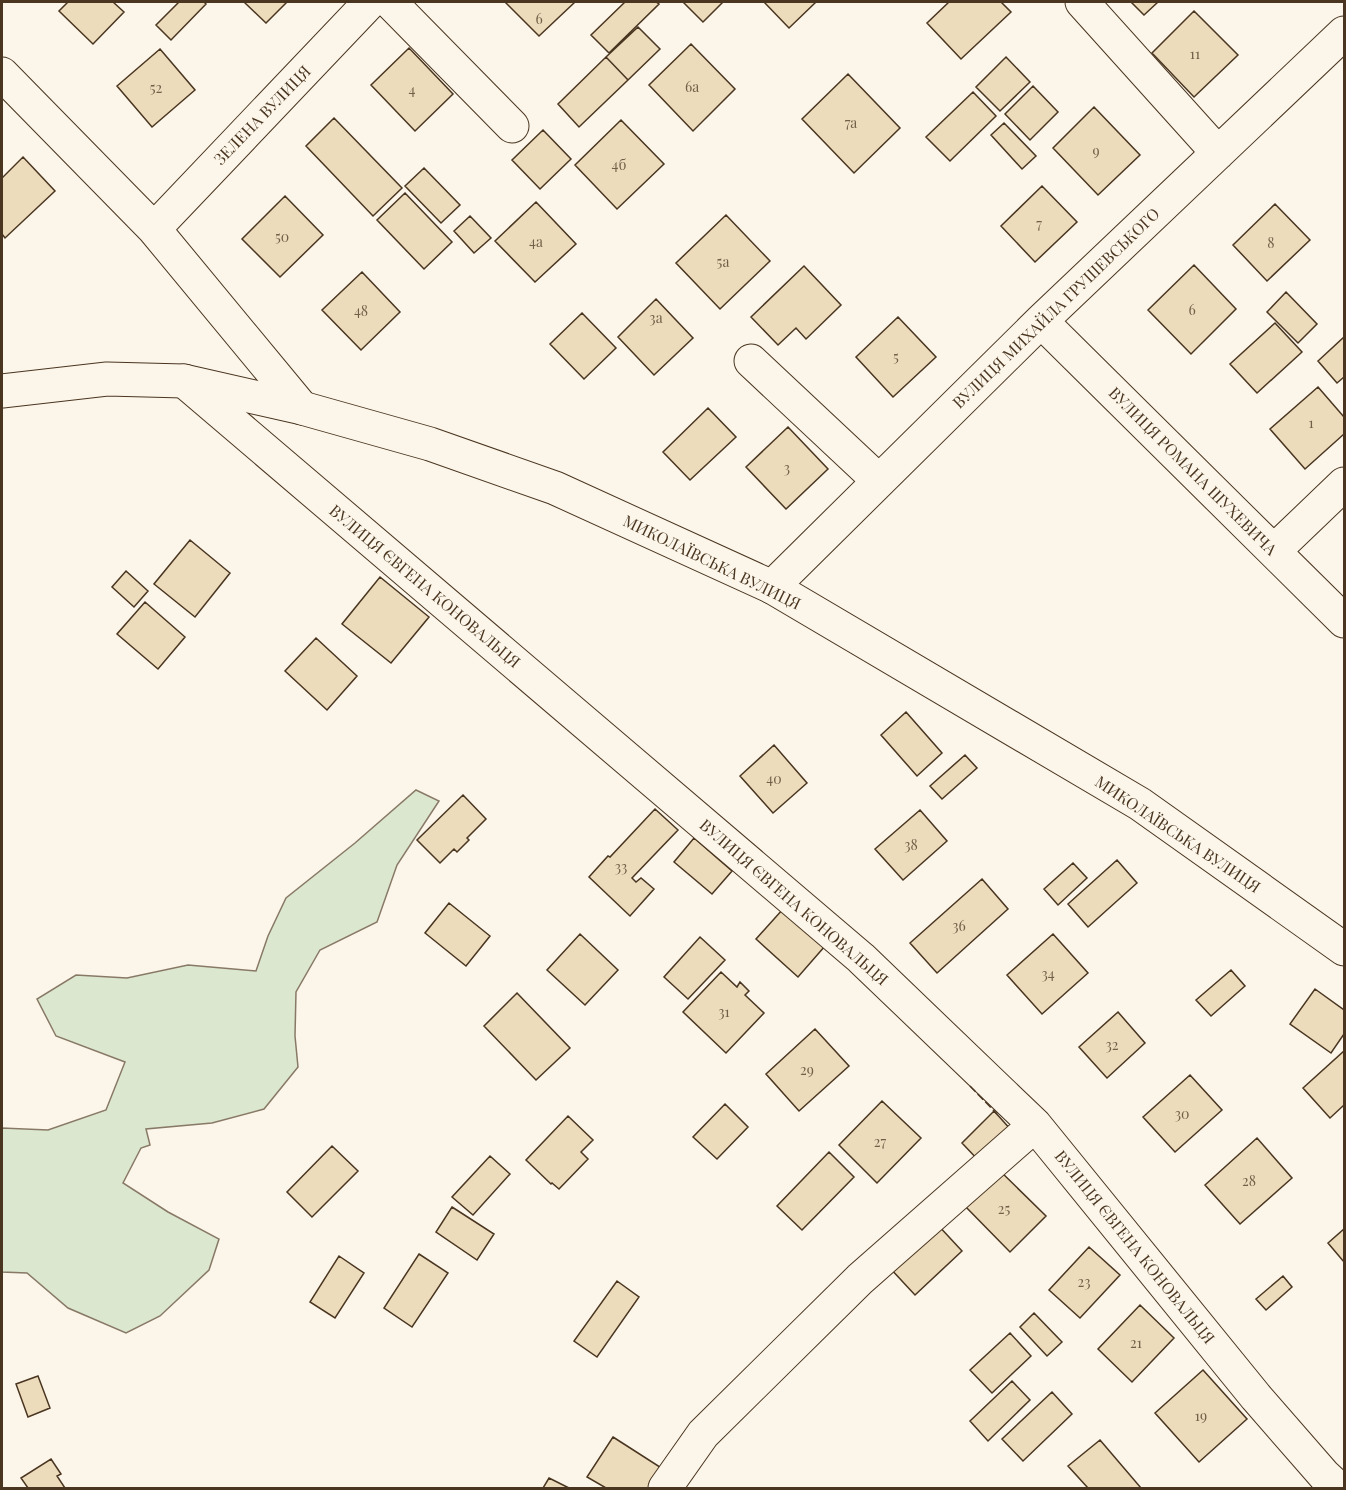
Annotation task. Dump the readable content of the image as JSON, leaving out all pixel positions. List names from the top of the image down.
{
  "streets": {
    "street": [
      "ЗЕЛЕНА ВУЛИЦЯ",
      "ВУЛИЦЯ МИХАЙЛА ГРУШЕВСЬКОГО",
      "ВУЛИЦЯ РОМАНА ШУХЕВИЧА",
      "МИКОЛАЇВСЬКА ВУЛИЦЯ",
      "ВУЛИЦЯ ЄВГЕНА КОНОВАЛЬЦЯ"
    ]
  },
  "crossings": [
    ["ВУЛИЦЯ МИХАЙЛА ГРУШЕВСЬКОГО", "ВУЛИЦЯ РОМАНА ШУХЕВИЧА"],
    ["ВУЛИЦЯ МИХАЙЛА ГРУШЕВСЬКОГО", "МИКОЛАЇВСЬКА ВУЛИЦЯ"],
    ["МИКОЛАЇВСЬКА ВУЛИЦЯ", "ВУЛИЦЯ ЄВГЕНА КОНОВАЛЬЦЯ"]
  ],
  "house_numbers": [
    "6",
    "11",
    "6а",
    "52",
    "4",
    "7а",
    "9",
    "4б",
    "7",
    "50",
    "4а",
    "8",
    "5а",
    "6",
    "48",
    "3а",
    "5",
    "1",
    "3",
    "40",
    "38",
    "33",
    "36",
    "34",
    "31",
    "32",
    "29",
    "30",
    "27",
    "28",
    "25",
    "23",
    "21",
    "19"
  ]
}
